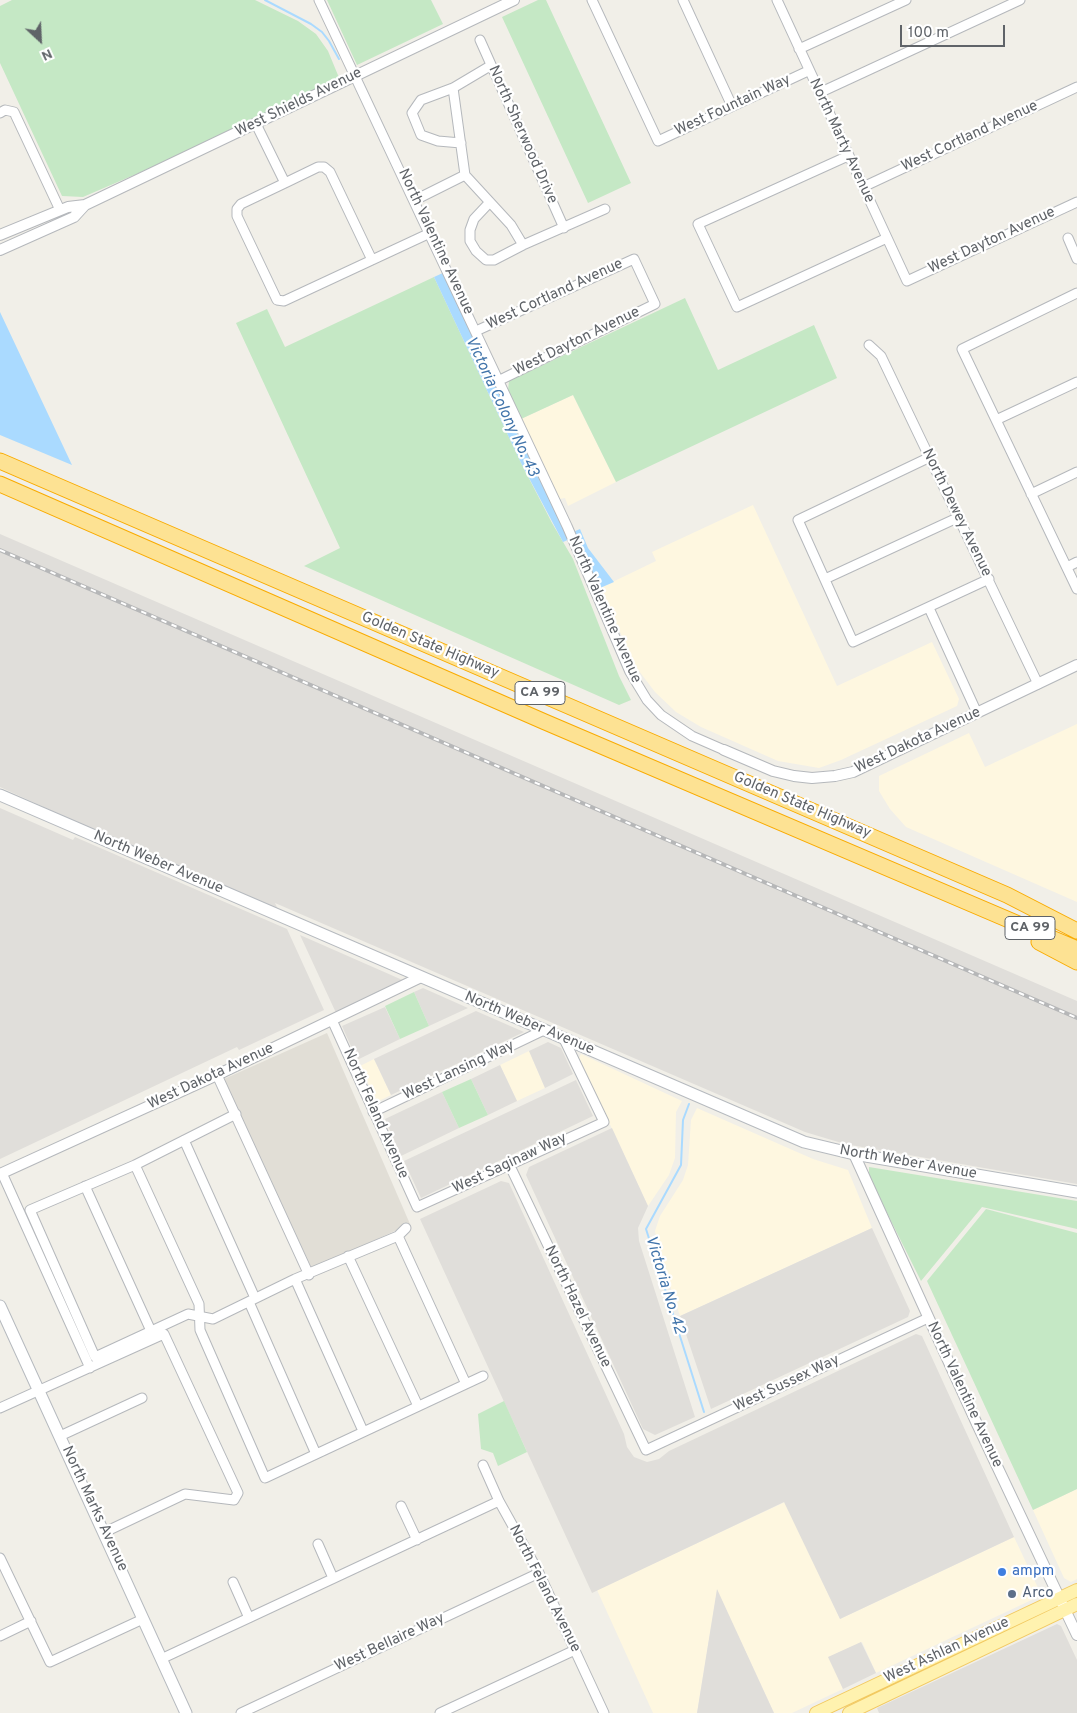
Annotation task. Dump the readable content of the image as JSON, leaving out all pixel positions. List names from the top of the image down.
{
  "streets": {
    "highway": ["Golden State Highway", "CA 99"],
    "main road": ["North Weber Avenue", "North Marks Avenue", "West Ashlan Avenue"],
    "street": [
      "West Shields Avenue",
      "West Fountain Way",
      "North Sherwood Drive",
      "West Cortland Avenue",
      "North Marty Avenue",
      "West Dayton Avenue",
      "North Valentine Avenue",
      "North Dewey Avenue",
      "West Dakota Avenue",
      "West Lansing Way",
      "North Feland Avenue",
      "West Saginaw Way",
      "North Hazel Avenue",
      "West Sussex Way",
      "West Bellaire Way"
    ]
  },
  "crossings": [
    ["West Shields Avenue", "North Valentine Avenue"],
    ["West Fountain Way", "North Marty Avenue"],
    ["West Cortland Avenue", "North Marty Avenue"],
    ["West Cortland Avenue", "West Dayton Avenue"],
    ["West Cortland Avenue", "North Valentine Avenue"],
    ["North Marty Avenue", "West Dayton Avenue"],
    ["West Dayton Avenue", "North Valentine Avenue"],
    ["North Valentine Avenue", "West Dakota Avenue"],
    ["North Valentine Avenue", "North Weber Avenue"],
    ["North Valentine Avenue", "West Sussex Way"],
    ["North Valentine Avenue", "West Ashlan Avenue"],
    ["North Dewey Avenue", "West Dakota Avenue"],
    ["West Dakota Avenue", "North Weber Avenue"],
    ["West Dakota Avenue", "North Feland Avenue"],
    ["North Weber Avenue", "West Lansing Way"],
    ["North Weber Avenue", "West Saginaw Way"],
    ["West Lansing Way", "North Feland Avenue"],
    ["North Feland Avenue", "West Saginaw Way"],
    ["North Feland Avenue", "West Bellaire Way"],
    ["West Saginaw Way", "North Hazel Avenue"],
    ["North Hazel Avenue", "West Sussex Way"]
  ],
  "water": ["Victoria Colony No. 43", "Victoria No. 42"],
  "places": ["ampm", "Arco"],
  "scale_bar": "100 m",
  "north": "bottom right"
}
